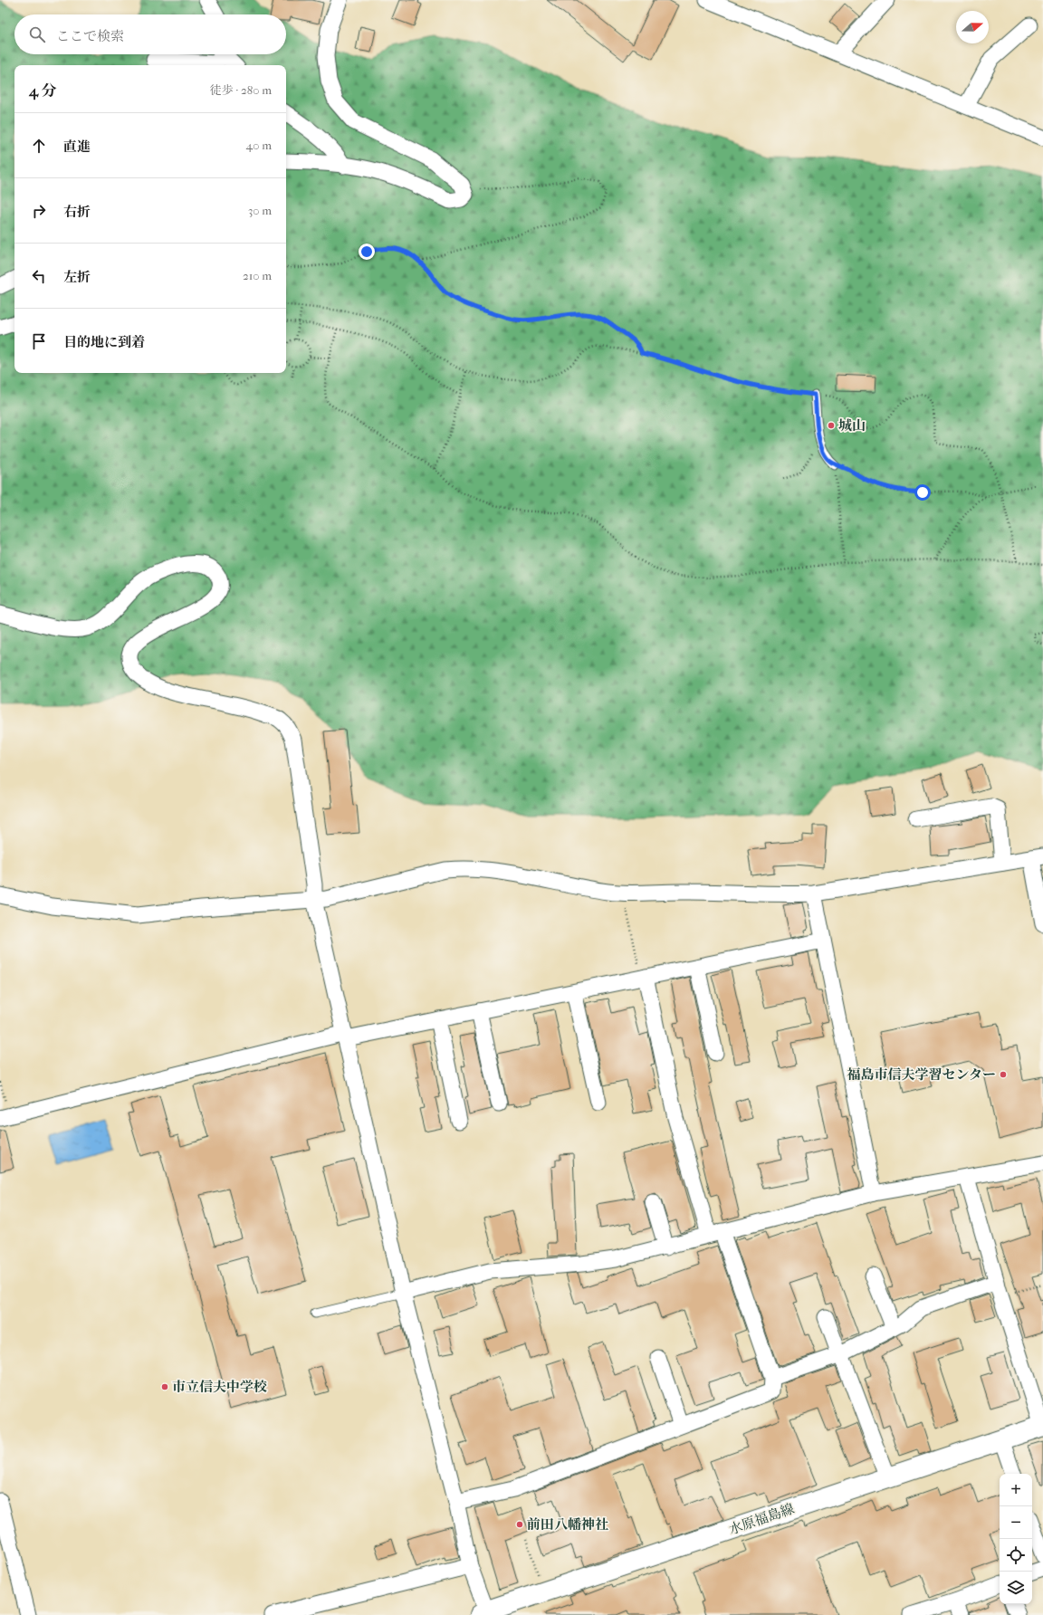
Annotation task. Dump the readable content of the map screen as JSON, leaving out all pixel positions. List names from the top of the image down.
{
  "streets": {
    "main road": ["水原福島線"]
  },
  "places": [
    "城山",
    "福島市信夫学習センター",
    "市立信夫中学校",
    "前田八幡神社"
  ],
  "north": "right",
  "page": {
    "search": "ここで検索",
    "heading": ["4 分", "徒歩 · 280 m"],
    "list": [
      ["直進", "40 m"],
      ["右折", "30 m"],
      ["左折", "210 m"],
      "目的地に到着"
    ],
    "map_buttons": ["+", "−"]
  }
}
